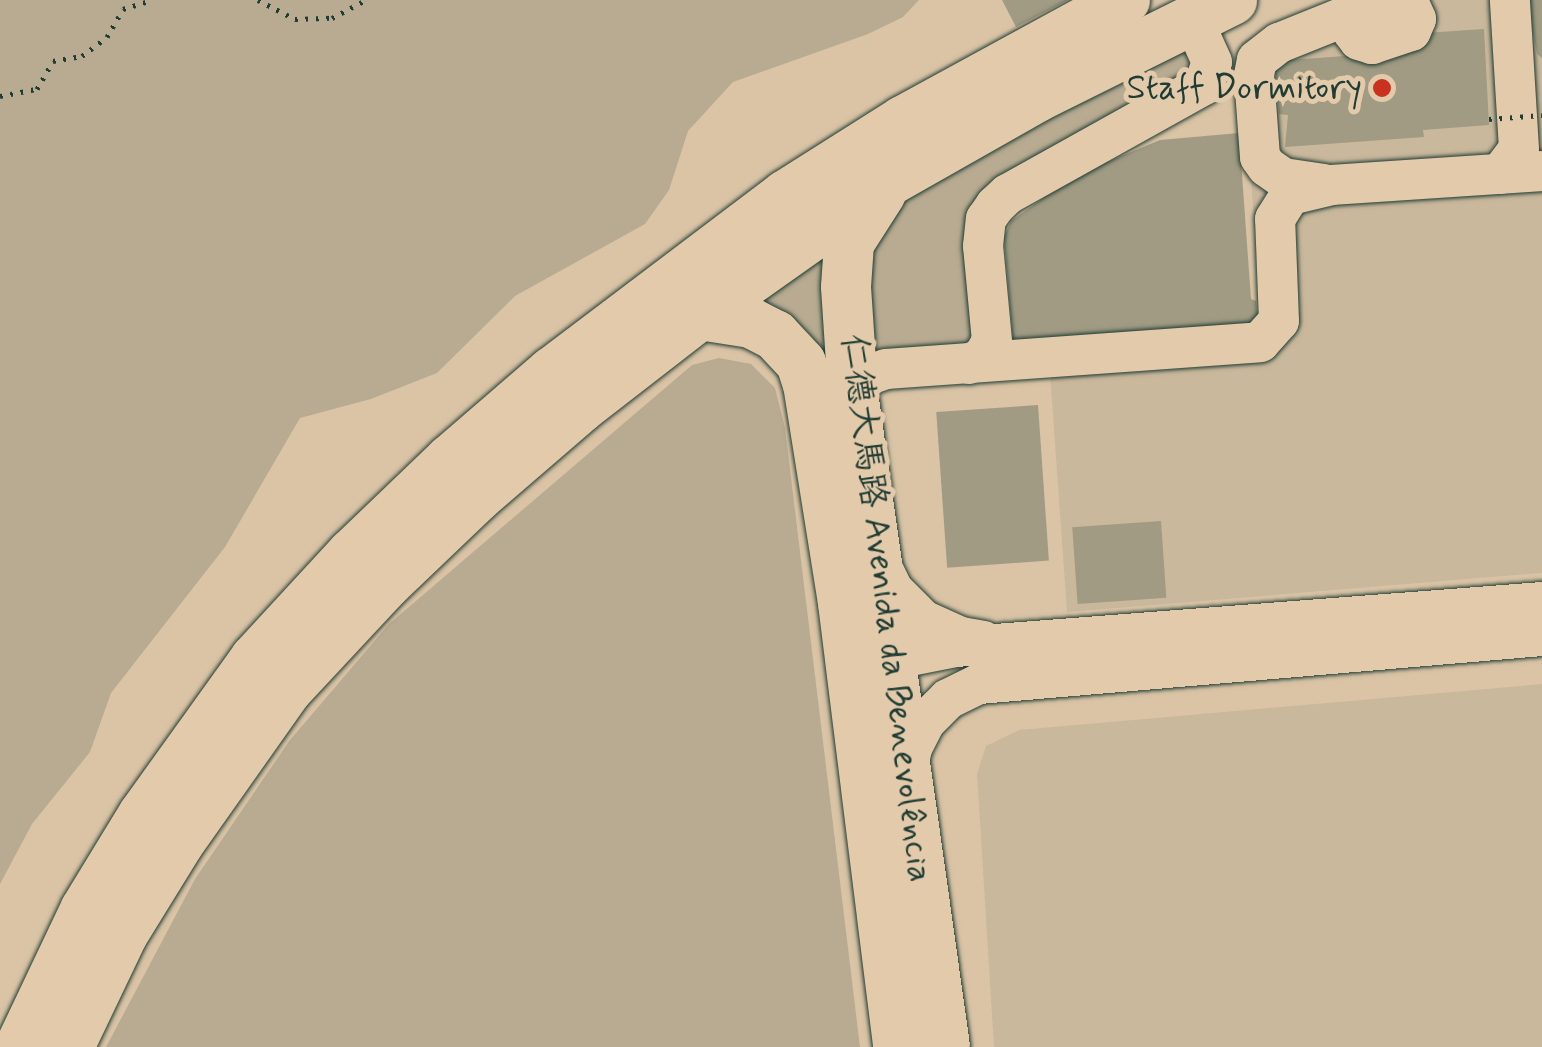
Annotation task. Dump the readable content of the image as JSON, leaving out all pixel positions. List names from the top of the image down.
{
  "streets": {
    "main road": ["仁德大馬路 Avenida da Benevolência"]
  },
  "places": ["Staff Dormitory"]
}
